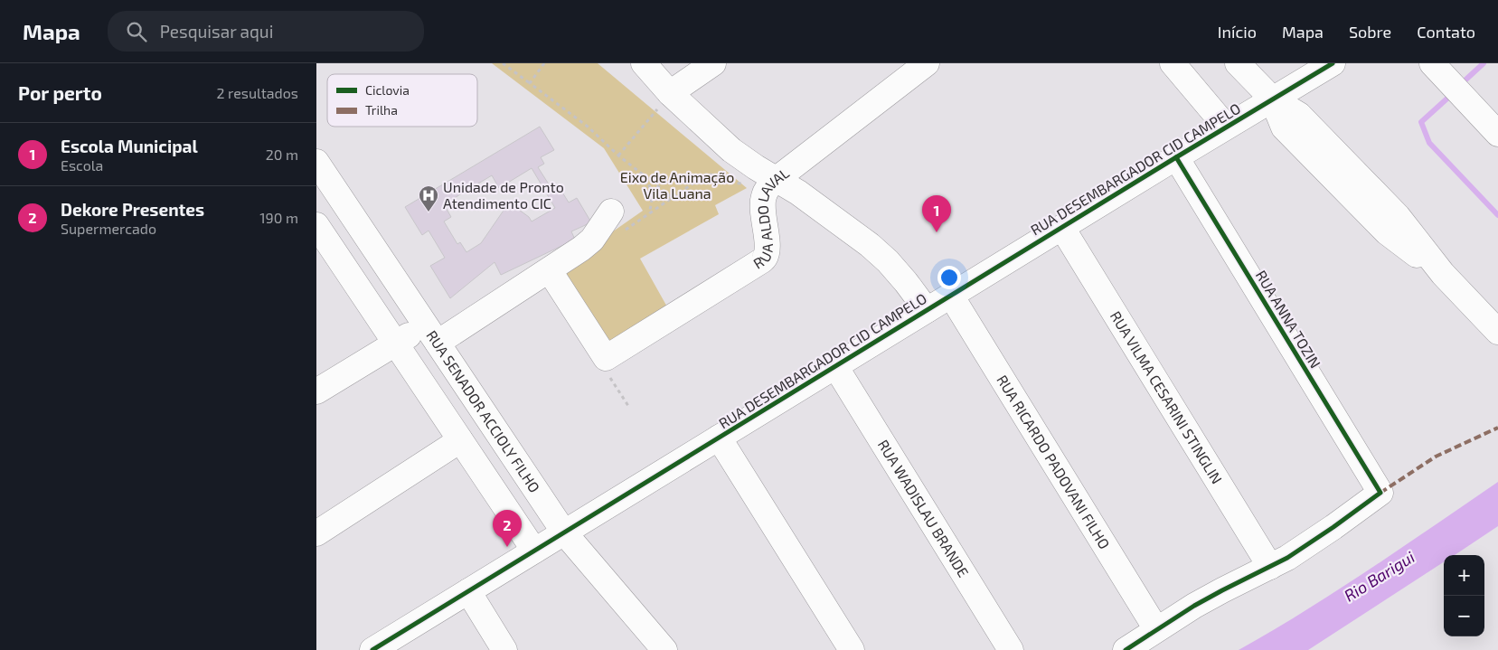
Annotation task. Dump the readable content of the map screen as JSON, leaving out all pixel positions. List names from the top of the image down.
{
  "streets": {
    "street": [
      "RUA DESEMBARGADOR CID CAMPELO",
      "RUA ALDO LAVAL",
      "RUA ANNA TOZIN",
      "RUA VILMA CESARINI STINGLIN",
      "RUA SENADOR ACCIOLY FILHO",
      "RUA RICARDO PADOVANI FILHO",
      "RUA WADISLAU BRANDE"
    ]
  },
  "crossings": [
    ["RUA DESEMBARGADOR CID CAMPELO", "RUA ANNA TOZIN"],
    ["RUA DESEMBARGADOR CID CAMPELO", "RUA VILMA CESARINI STINGLIN"],
    ["RUA DESEMBARGADOR CID CAMPELO", "RUA SENADOR ACCIOLY FILHO"],
    ["RUA DESEMBARGADOR CID CAMPELO", "RUA RICARDO PADOVANI FILHO"],
    ["RUA DESEMBARGADOR CID CAMPELO", "RUA WADISLAU BRANDE"],
    ["RUA ANNA TOZIN", "RUA VILMA CESARINI STINGLIN"]
  ],
  "water": ["Rio Barigui"],
  "parks": ["Eixo de Animação Vila Luana"],
  "places": {
    "hospital": ["Unidade de Pronto Atendimento CIC"]
  },
  "legend": ["Ciclovia", "Trilha"],
  "page": {
    "header": "Mapa",
    "search": "Pesquisar aqui",
    "nav": [
      "Início",
      "Mapa",
      "Sobre",
      "Contato"
    ],
    "heading": ["Por perto", "2 resultados"],
    "list": [
      {
        "mark": "1",
        "name": "Escola Municipal",
        "note": "Escola",
        "value": "20 m"
      },
      {
        "mark": "2",
        "name": "Dekore Presentes",
        "note": "Supermercado",
        "value": "190 m"
      }
    ],
    "pins": ["1", "2"],
    "map_buttons": ["+", "−"]
  }
}
